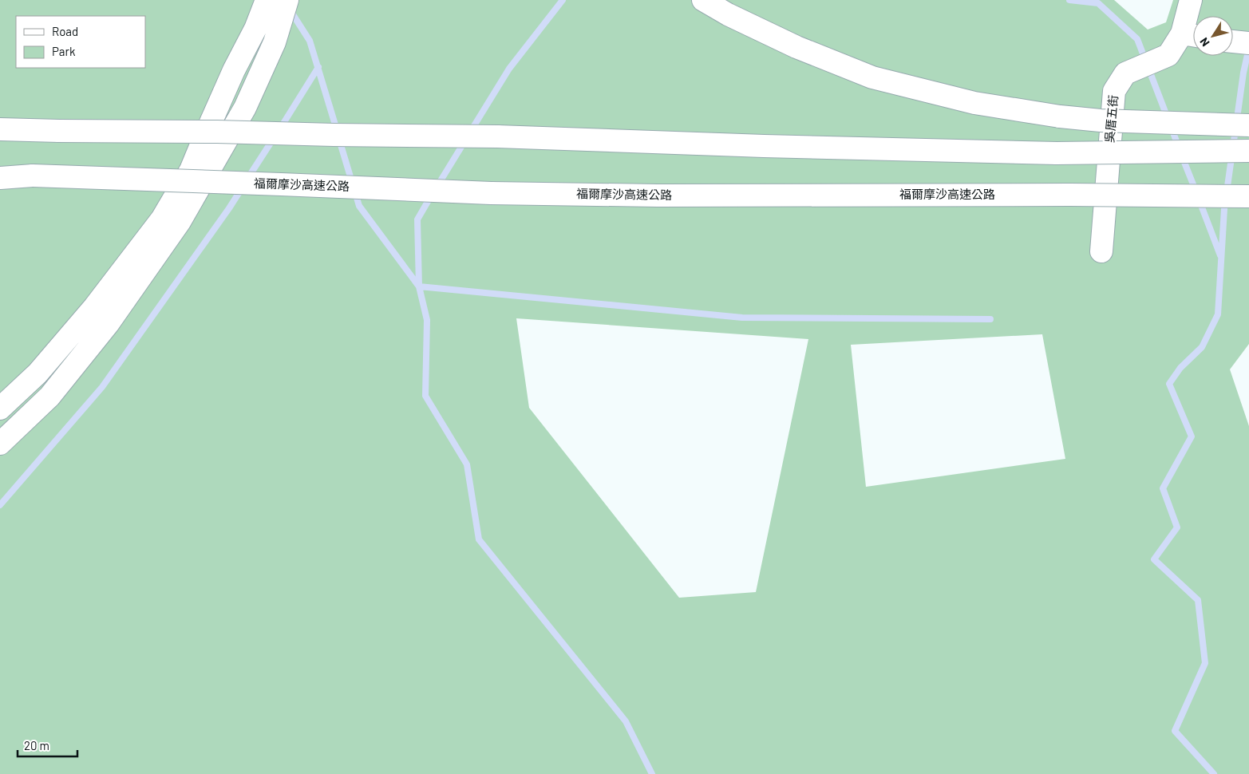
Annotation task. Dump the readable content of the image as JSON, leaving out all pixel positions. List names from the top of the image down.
{
  "streets": {
    "main road": ["吳厝五街", "福爾摩沙高速公路"]
  },
  "legend": ["Road", "Park"],
  "scale_bar": "20 m",
  "north": "bottom left"
}
